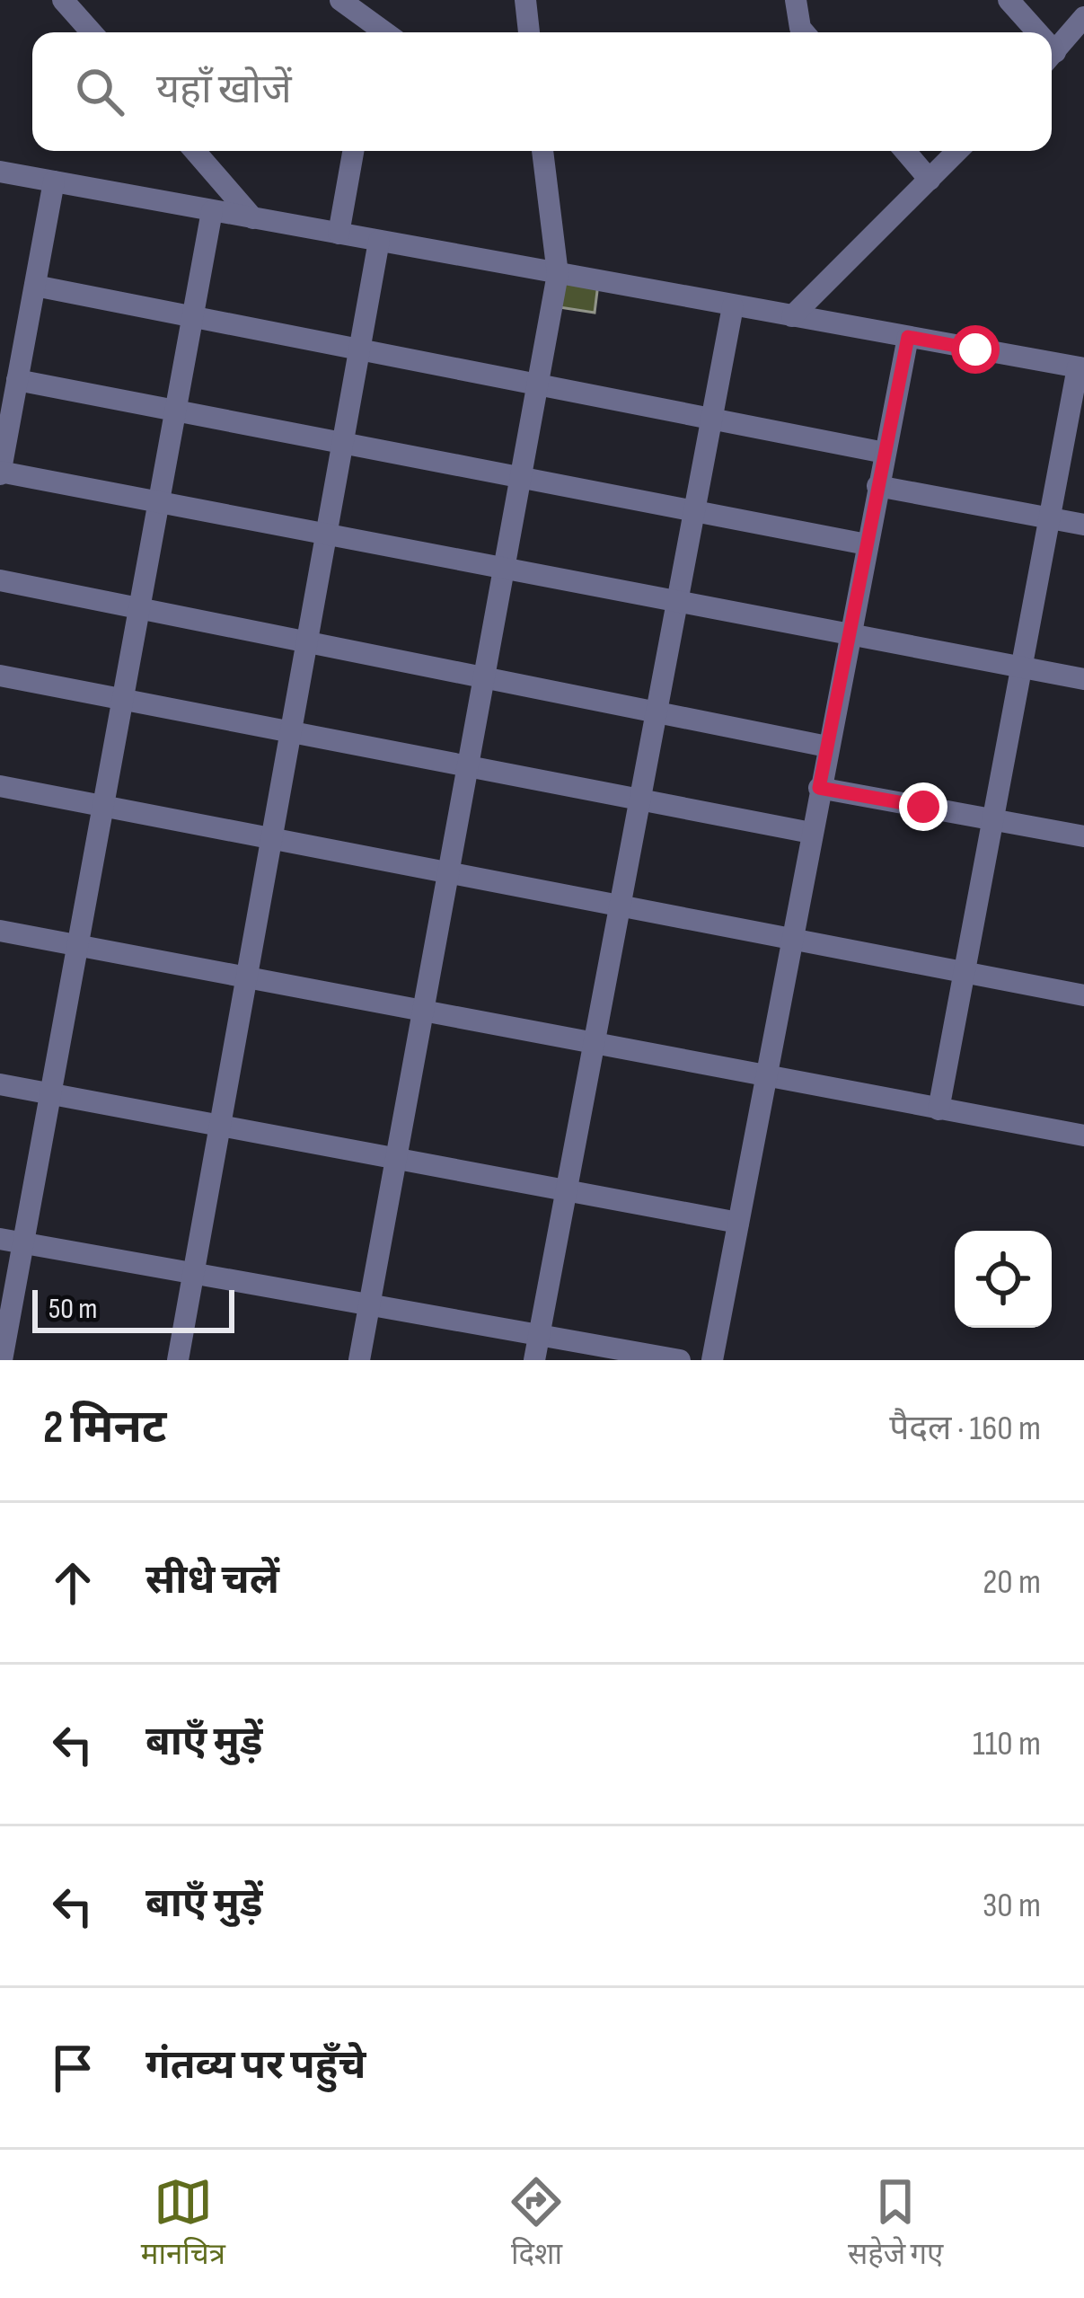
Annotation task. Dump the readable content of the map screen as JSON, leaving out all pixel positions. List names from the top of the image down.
{
  "scale_bar": "50 m",
  "page": {
    "search": "यहाँ खोजें",
    "scale": "50 m",
    "heading": ["2 मिनट", "पैदल · 160 m"],
    "list": [
      ["सीधे चलें", "20 m"],
      ["बाएँ मुड़ें", "110 m"],
      ["बाएँ मुड़ें", "30 m"],
      "गंतव्य पर पहुँचे"
    ],
    "nav": ["मानचित्र", "दिशा", "सहेजे गए"]
  }
}
